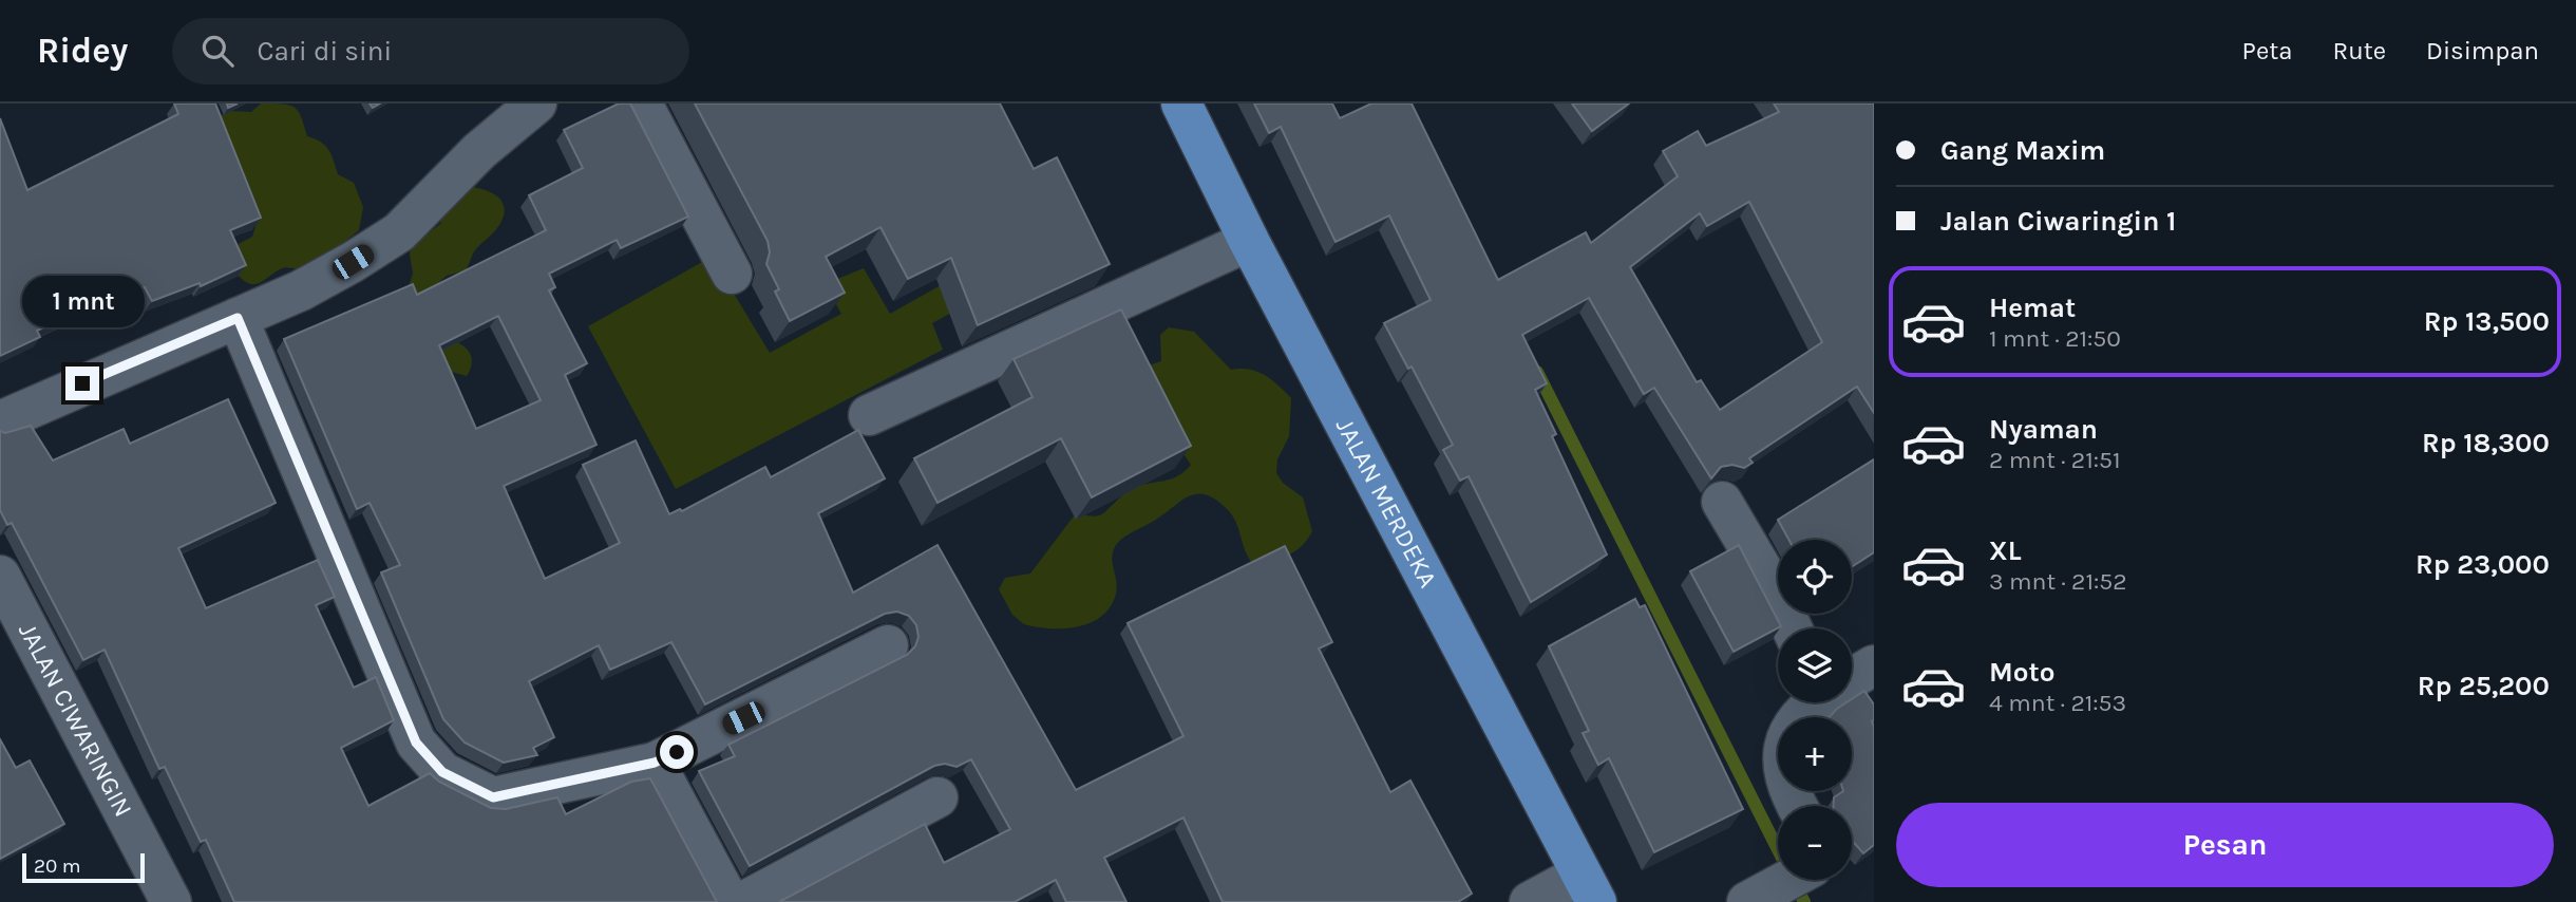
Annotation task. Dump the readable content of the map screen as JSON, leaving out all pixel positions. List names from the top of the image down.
{
  "streets": {
    "main road": ["JALAN MERDEKA"],
    "street": ["JALAN CIWARINGIN"]
  },
  "scale_bar": "20 m",
  "page": {
    "header": "Ridey",
    "search": "Cari di sini",
    "nav": ["Peta", "Rute", "Disimpan"],
    "banner": ["Gang Maxim", "Jalan Ciwaringin 1"],
    "list": [
      {
        "name": "Hemat",
        "note": "1 mnt · 21:50",
        "value": "Rp 13,500"
      },
      {
        "name": "Nyaman",
        "note": "2 mnt · 21:51",
        "value": "Rp 18,300"
      },
      {
        "name": "XL",
        "note": "3 mnt · 21:52",
        "value": "Rp 23,000"
      },
      {
        "name": "Moto",
        "note": "4 mnt · 21:53",
        "value": "Rp 25,200"
      }
    ],
    "bubble": "1 mnt",
    "map_buttons": ["+", "−"],
    "buttons": "Pesan",
    "scale": "20 m"
  }
}
